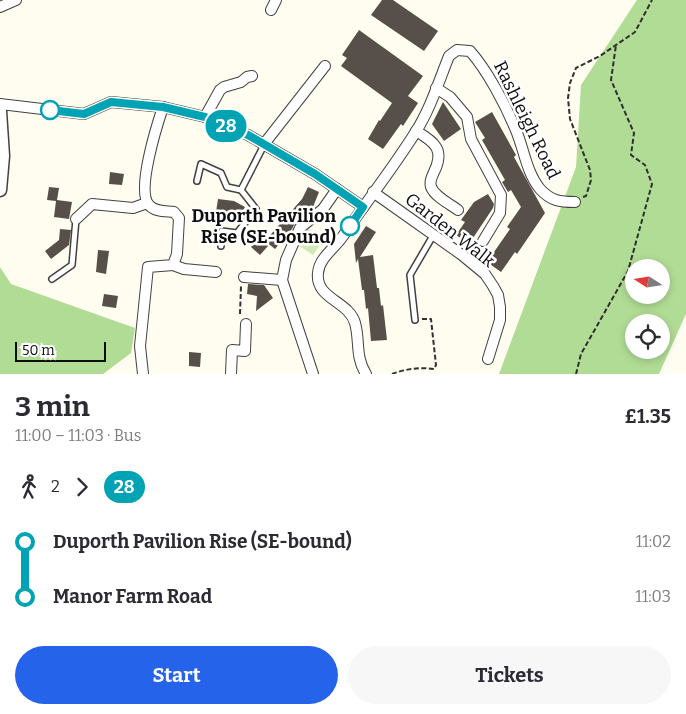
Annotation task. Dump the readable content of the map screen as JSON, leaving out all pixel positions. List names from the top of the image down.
{
  "streets": {
    "street": ["Rashleigh Road", "Garden Walk"]
  },
  "crossings": [
    ["Rashleigh Road", "Garden Walk"]
  ],
  "places": ["Duporth Pavilion Rise (SE-bound)"],
  "lines": ["bus line 28"],
  "scale_bar": "50 m",
  "north": "left",
  "page": {
    "on_map": "28",
    "scale": "50 m",
    "heading": ["3 min", "11:00 – 11:03 · Bus", "£1.35"],
    "legs": ["2", "28"],
    "list": [
      {
        "name": "Duporth Pavilion Rise (SE-bound)",
        "value": "11:02"
      },
      {
        "name": "Manor Farm Road",
        "value": "11:03"
      }
    ],
    "buttons": ["Start", "Tickets"]
  }
}
